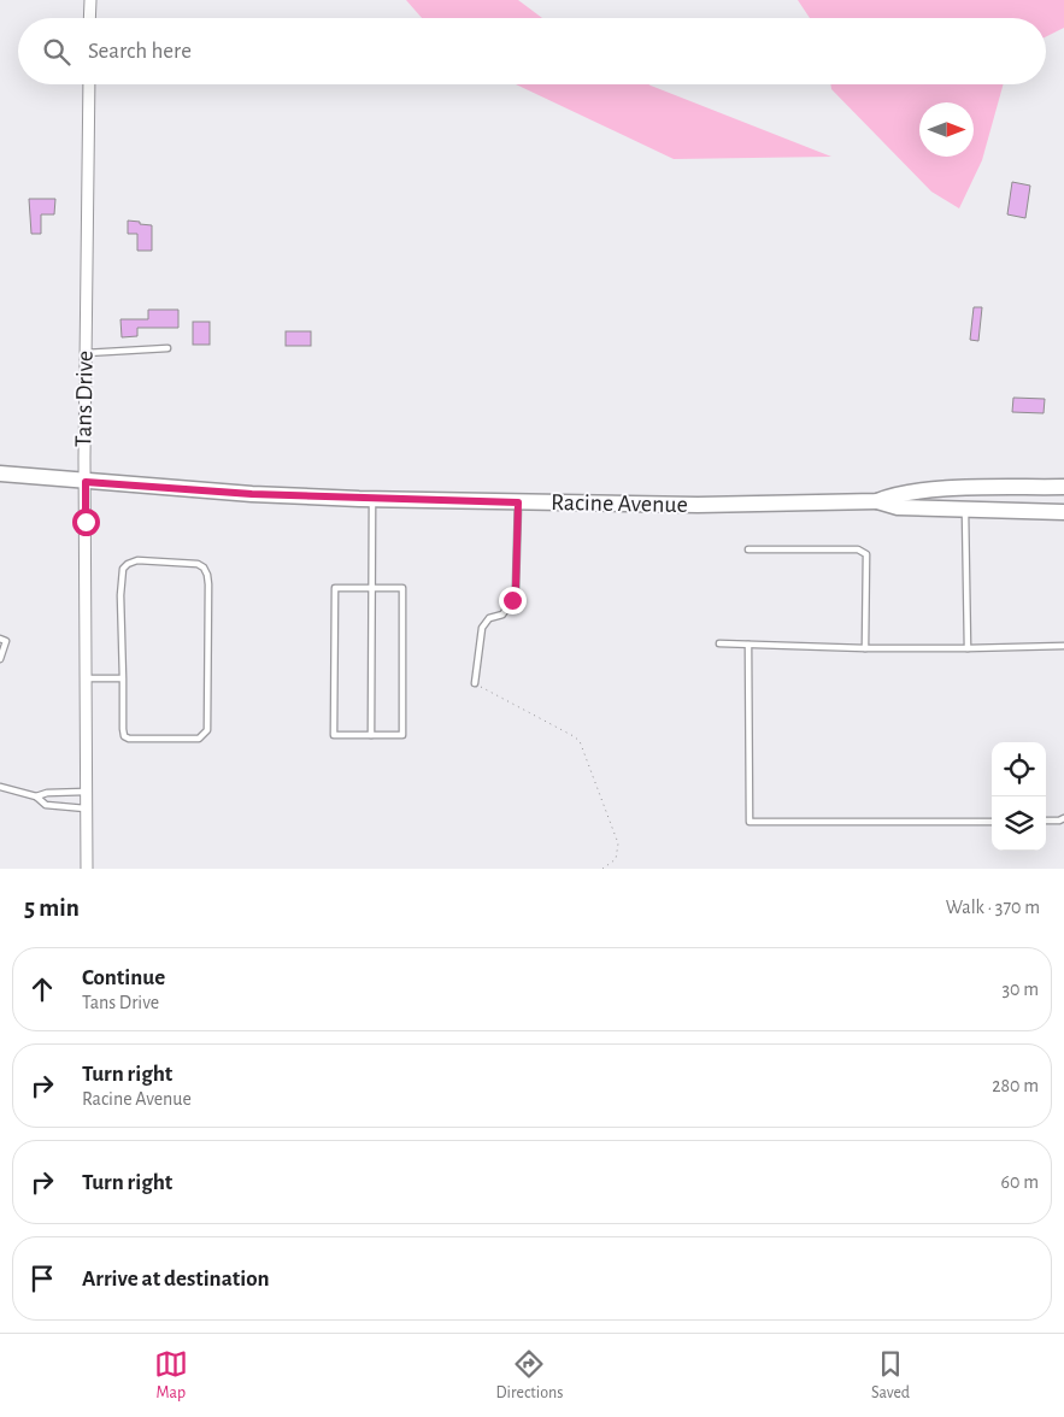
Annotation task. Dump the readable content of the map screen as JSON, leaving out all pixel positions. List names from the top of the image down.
{
  "streets": {
    "main road": ["Racine Avenue"],
    "street": ["Tans Drive"]
  },
  "crossings": [
    ["Tans Drive", "Racine Avenue"]
  ],
  "north": "right",
  "page": {
    "search": "Search here",
    "heading": ["5 min", "Walk · 370 m"],
    "list": [
      ["Continue", "Tans Drive", "30 m"],
      ["Turn right", "Racine Avenue", "280 m"],
      ["Turn right", "60 m"],
      "Arrive at destination"
    ],
    "nav": ["Map", "Directions", "Saved"]
  }
}
